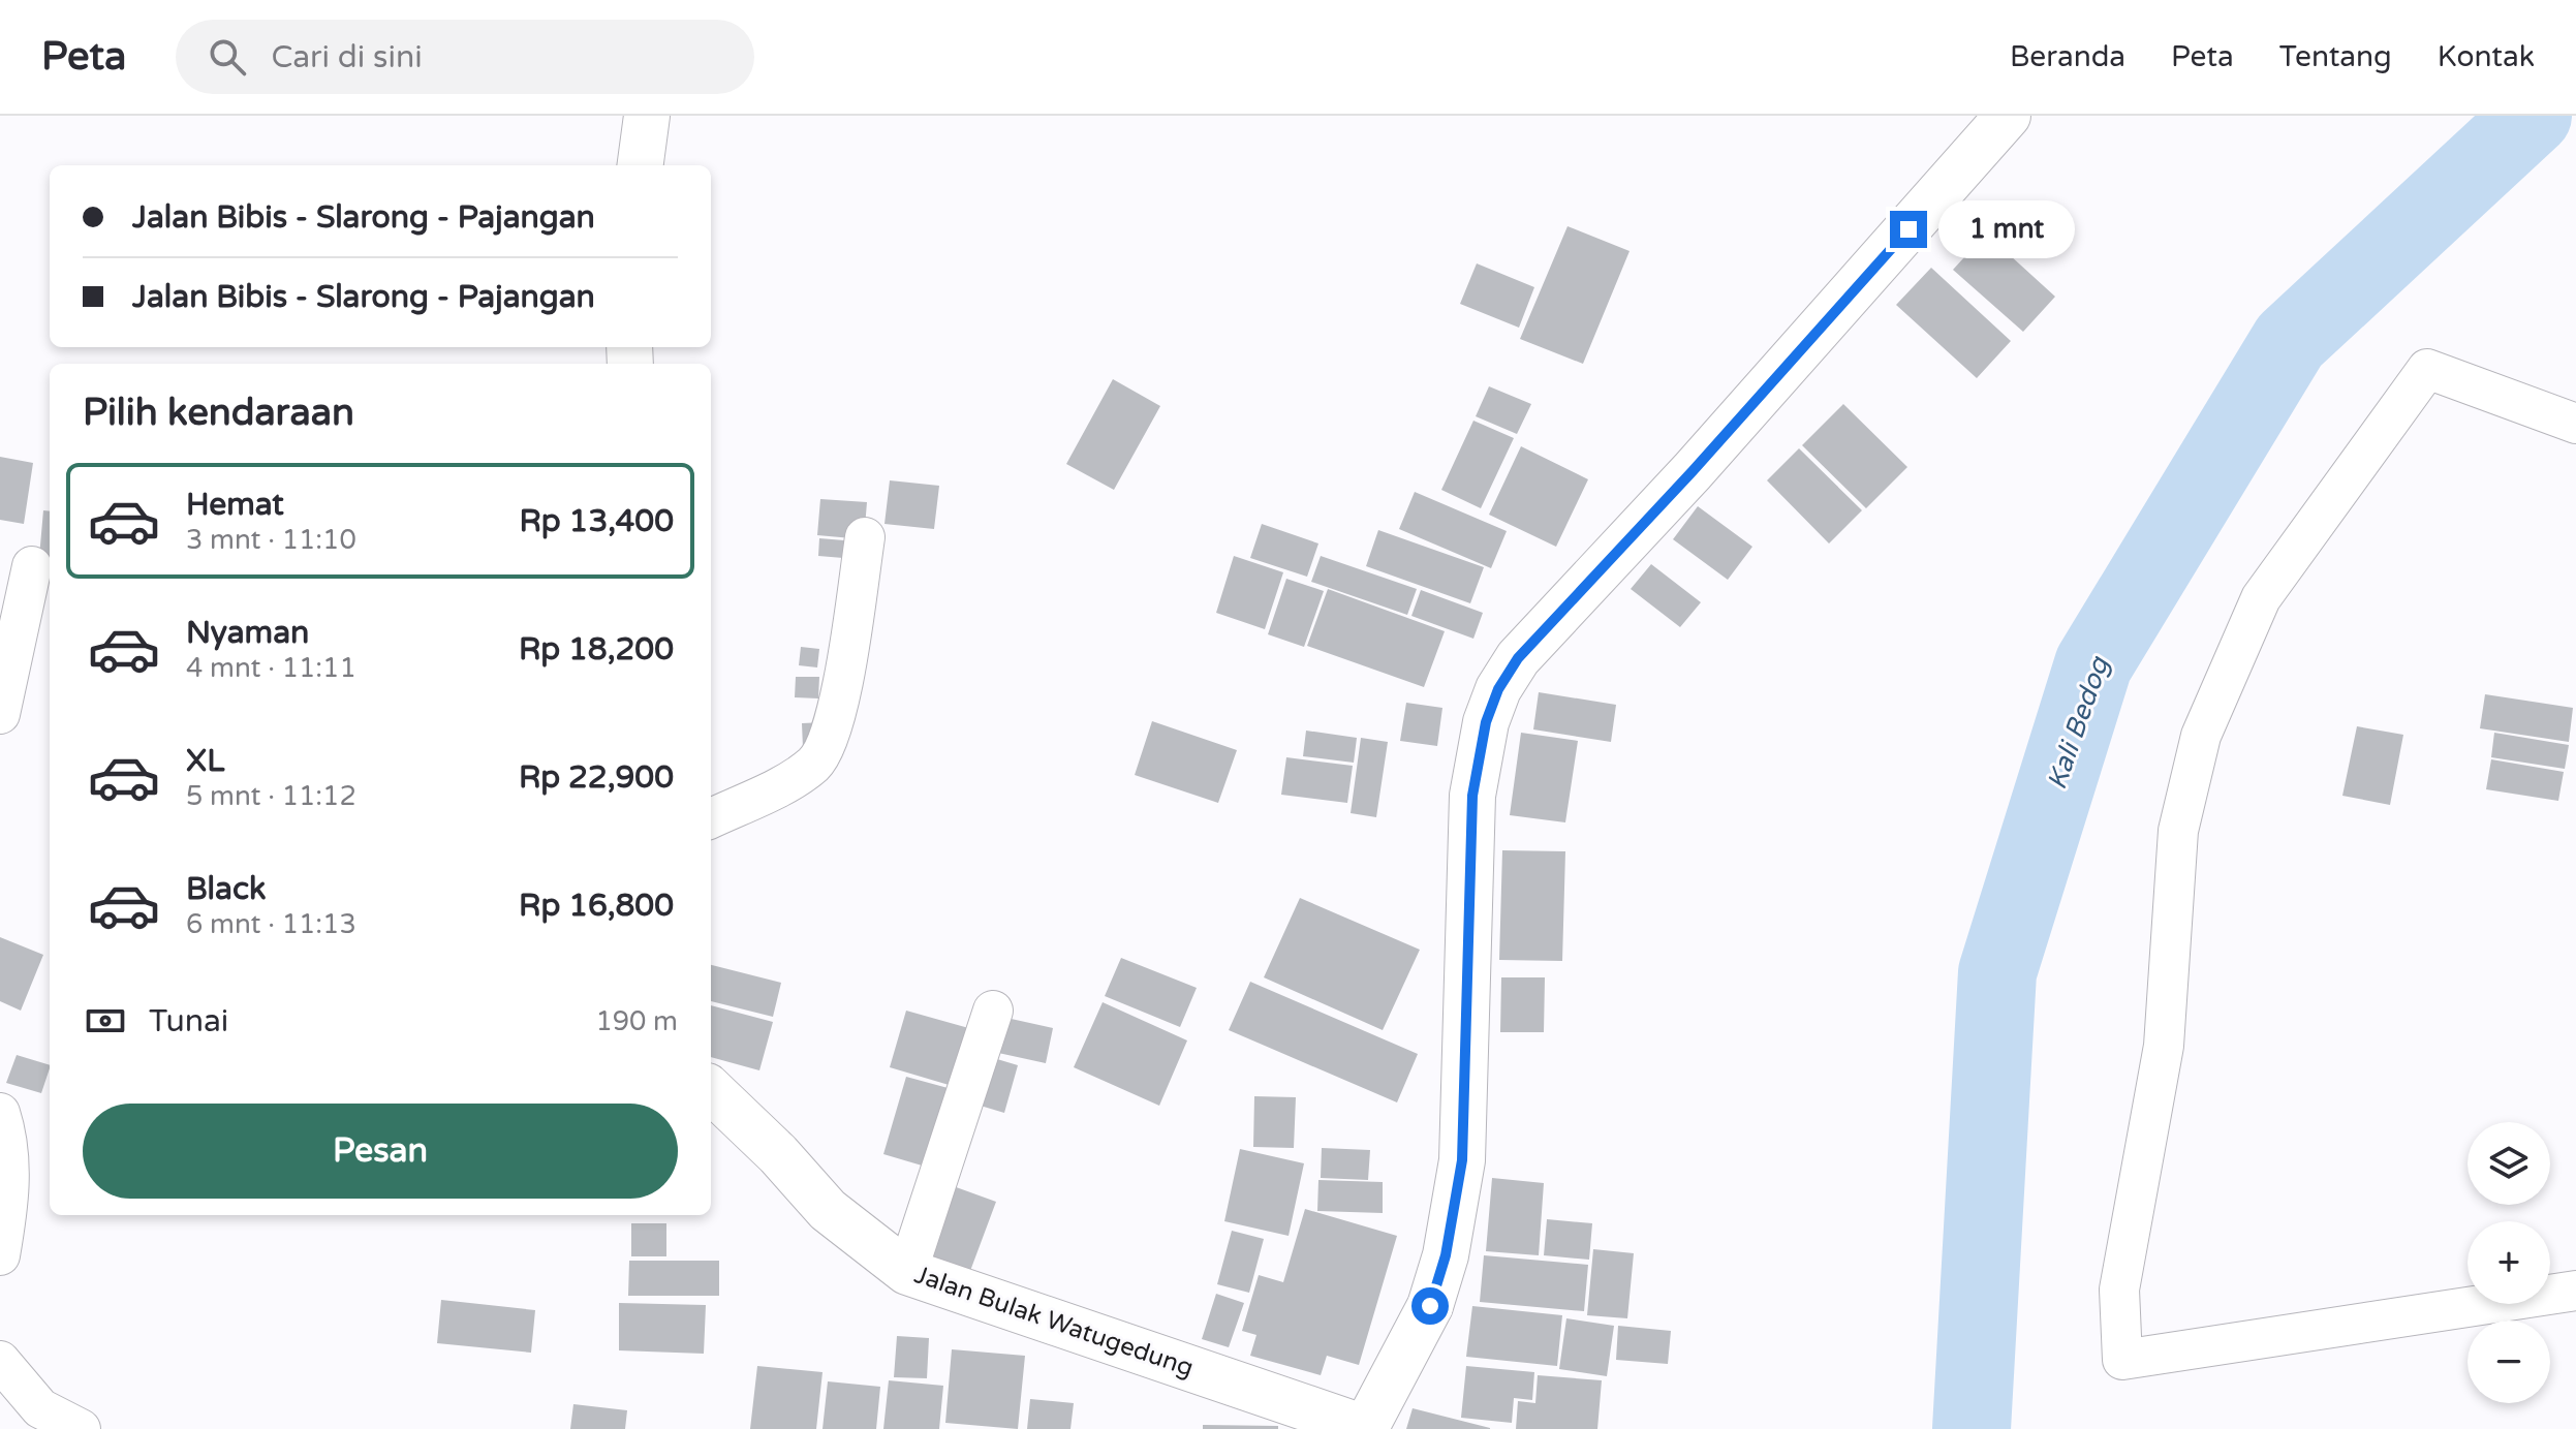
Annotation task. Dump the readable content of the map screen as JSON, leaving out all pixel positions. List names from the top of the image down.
{
  "streets": {
    "main road": ["Jalan Bulak Watugedung"]
  },
  "water": ["Kali Bedog"],
  "page": {
    "header": "Peta",
    "search": "Cari di sini",
    "nav": [
      "Beranda",
      "Peta",
      "Tentang",
      "Kontak"
    ],
    "banner": ["Jalan Bibis - Slarong - Pajangan", "Jalan Bibis - Slarong - Pajangan"],
    "bubble": "1 mnt",
    "heading": "Pilih kendaraan",
    "list": [
      {
        "name": "Hemat",
        "note": "3 mnt · 11:10",
        "value": "Rp 13,400"
      },
      {
        "name": "Nyaman",
        "note": "4 mnt · 11:11",
        "value": "Rp 18,200"
      },
      {
        "name": "XL",
        "note": "5 mnt · 11:12",
        "value": "Rp 22,900"
      },
      {
        "name": "Black",
        "note": "6 mnt · 11:13",
        "value": "Rp 16,800"
      }
    ],
    "pay": ["Tunai", "190 m"],
    "buttons": "Pesan",
    "map_buttons": ["+", "−"]
  }
}
